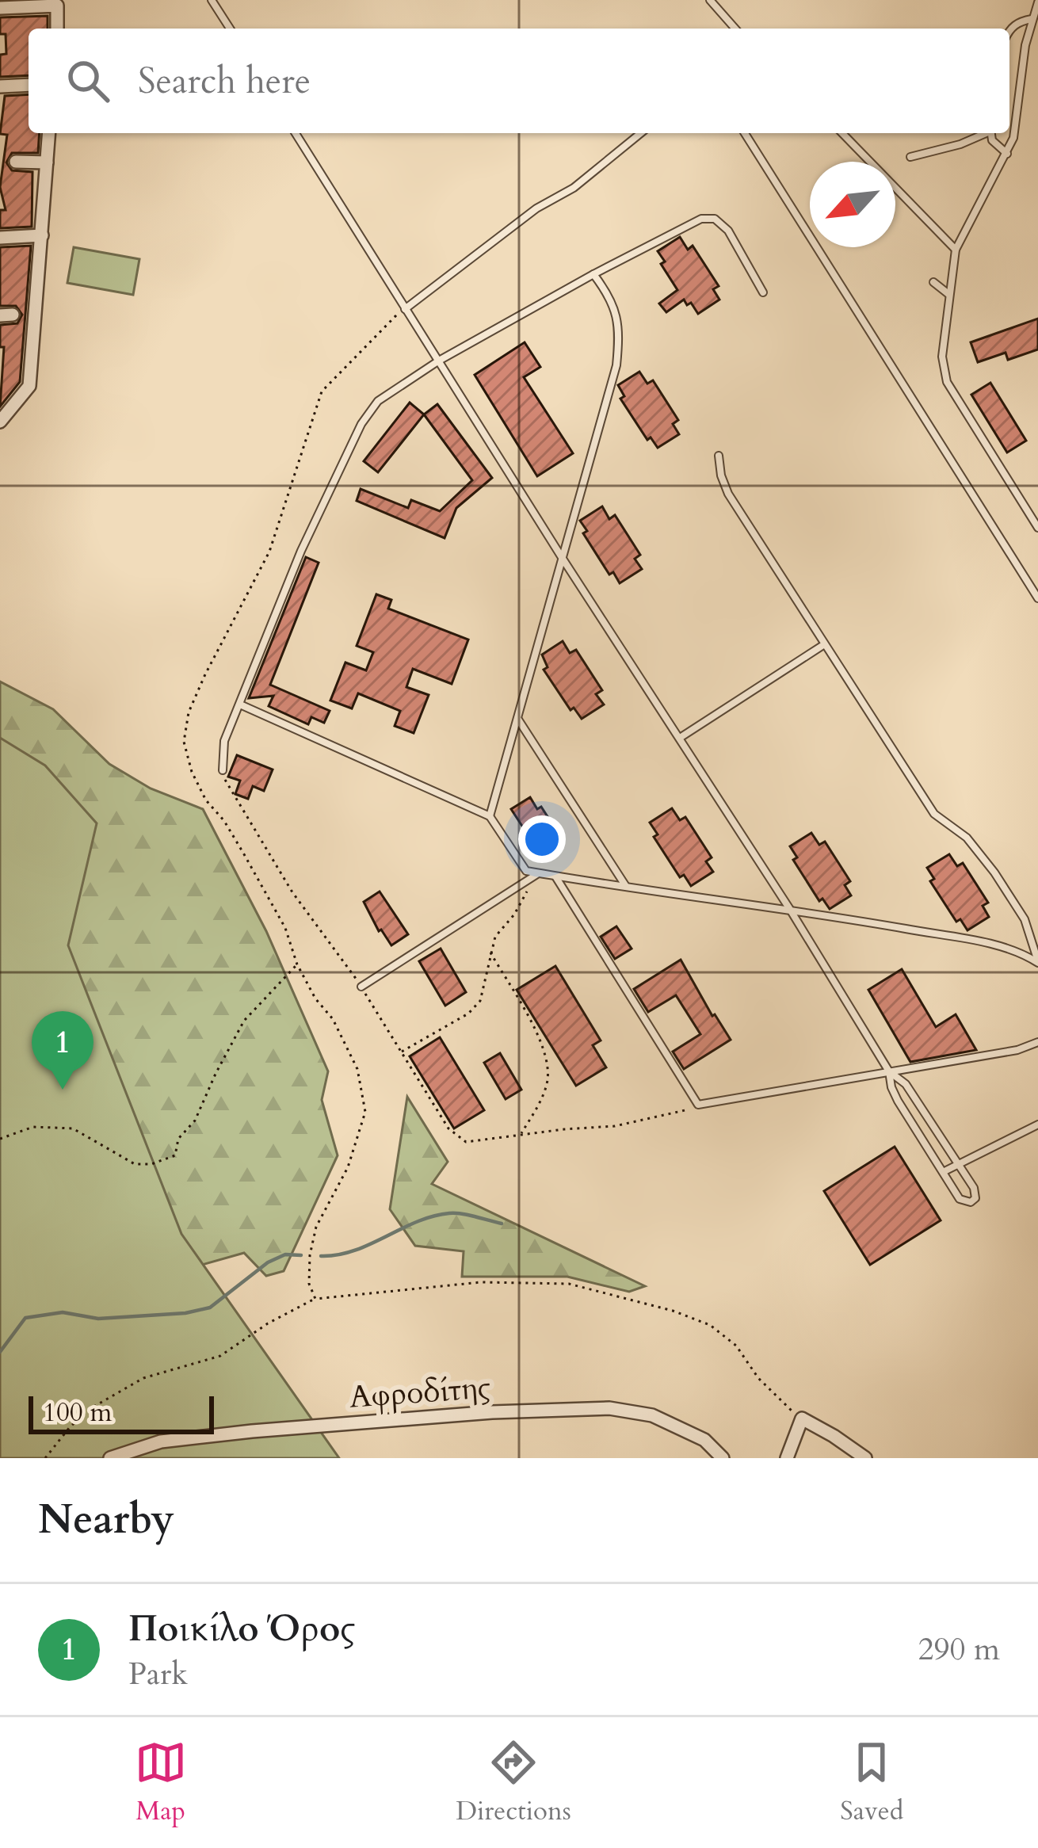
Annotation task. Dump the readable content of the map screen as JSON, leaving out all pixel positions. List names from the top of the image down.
{
  "streets": {
    "street": ["Αφροδίτης"]
  },
  "scale_bar": "100 m",
  "north": "bottom left",
  "page": {
    "search": "Search here",
    "pins": "1",
    "scale": "100 m",
    "heading": "Nearby",
    "list": [
      {
        "mark": "1",
        "name": "Ποικίλο Όρος",
        "note": "Park",
        "value": "290 m"
      }
    ],
    "nav": ["Map", "Directions", "Saved"]
  }
}
